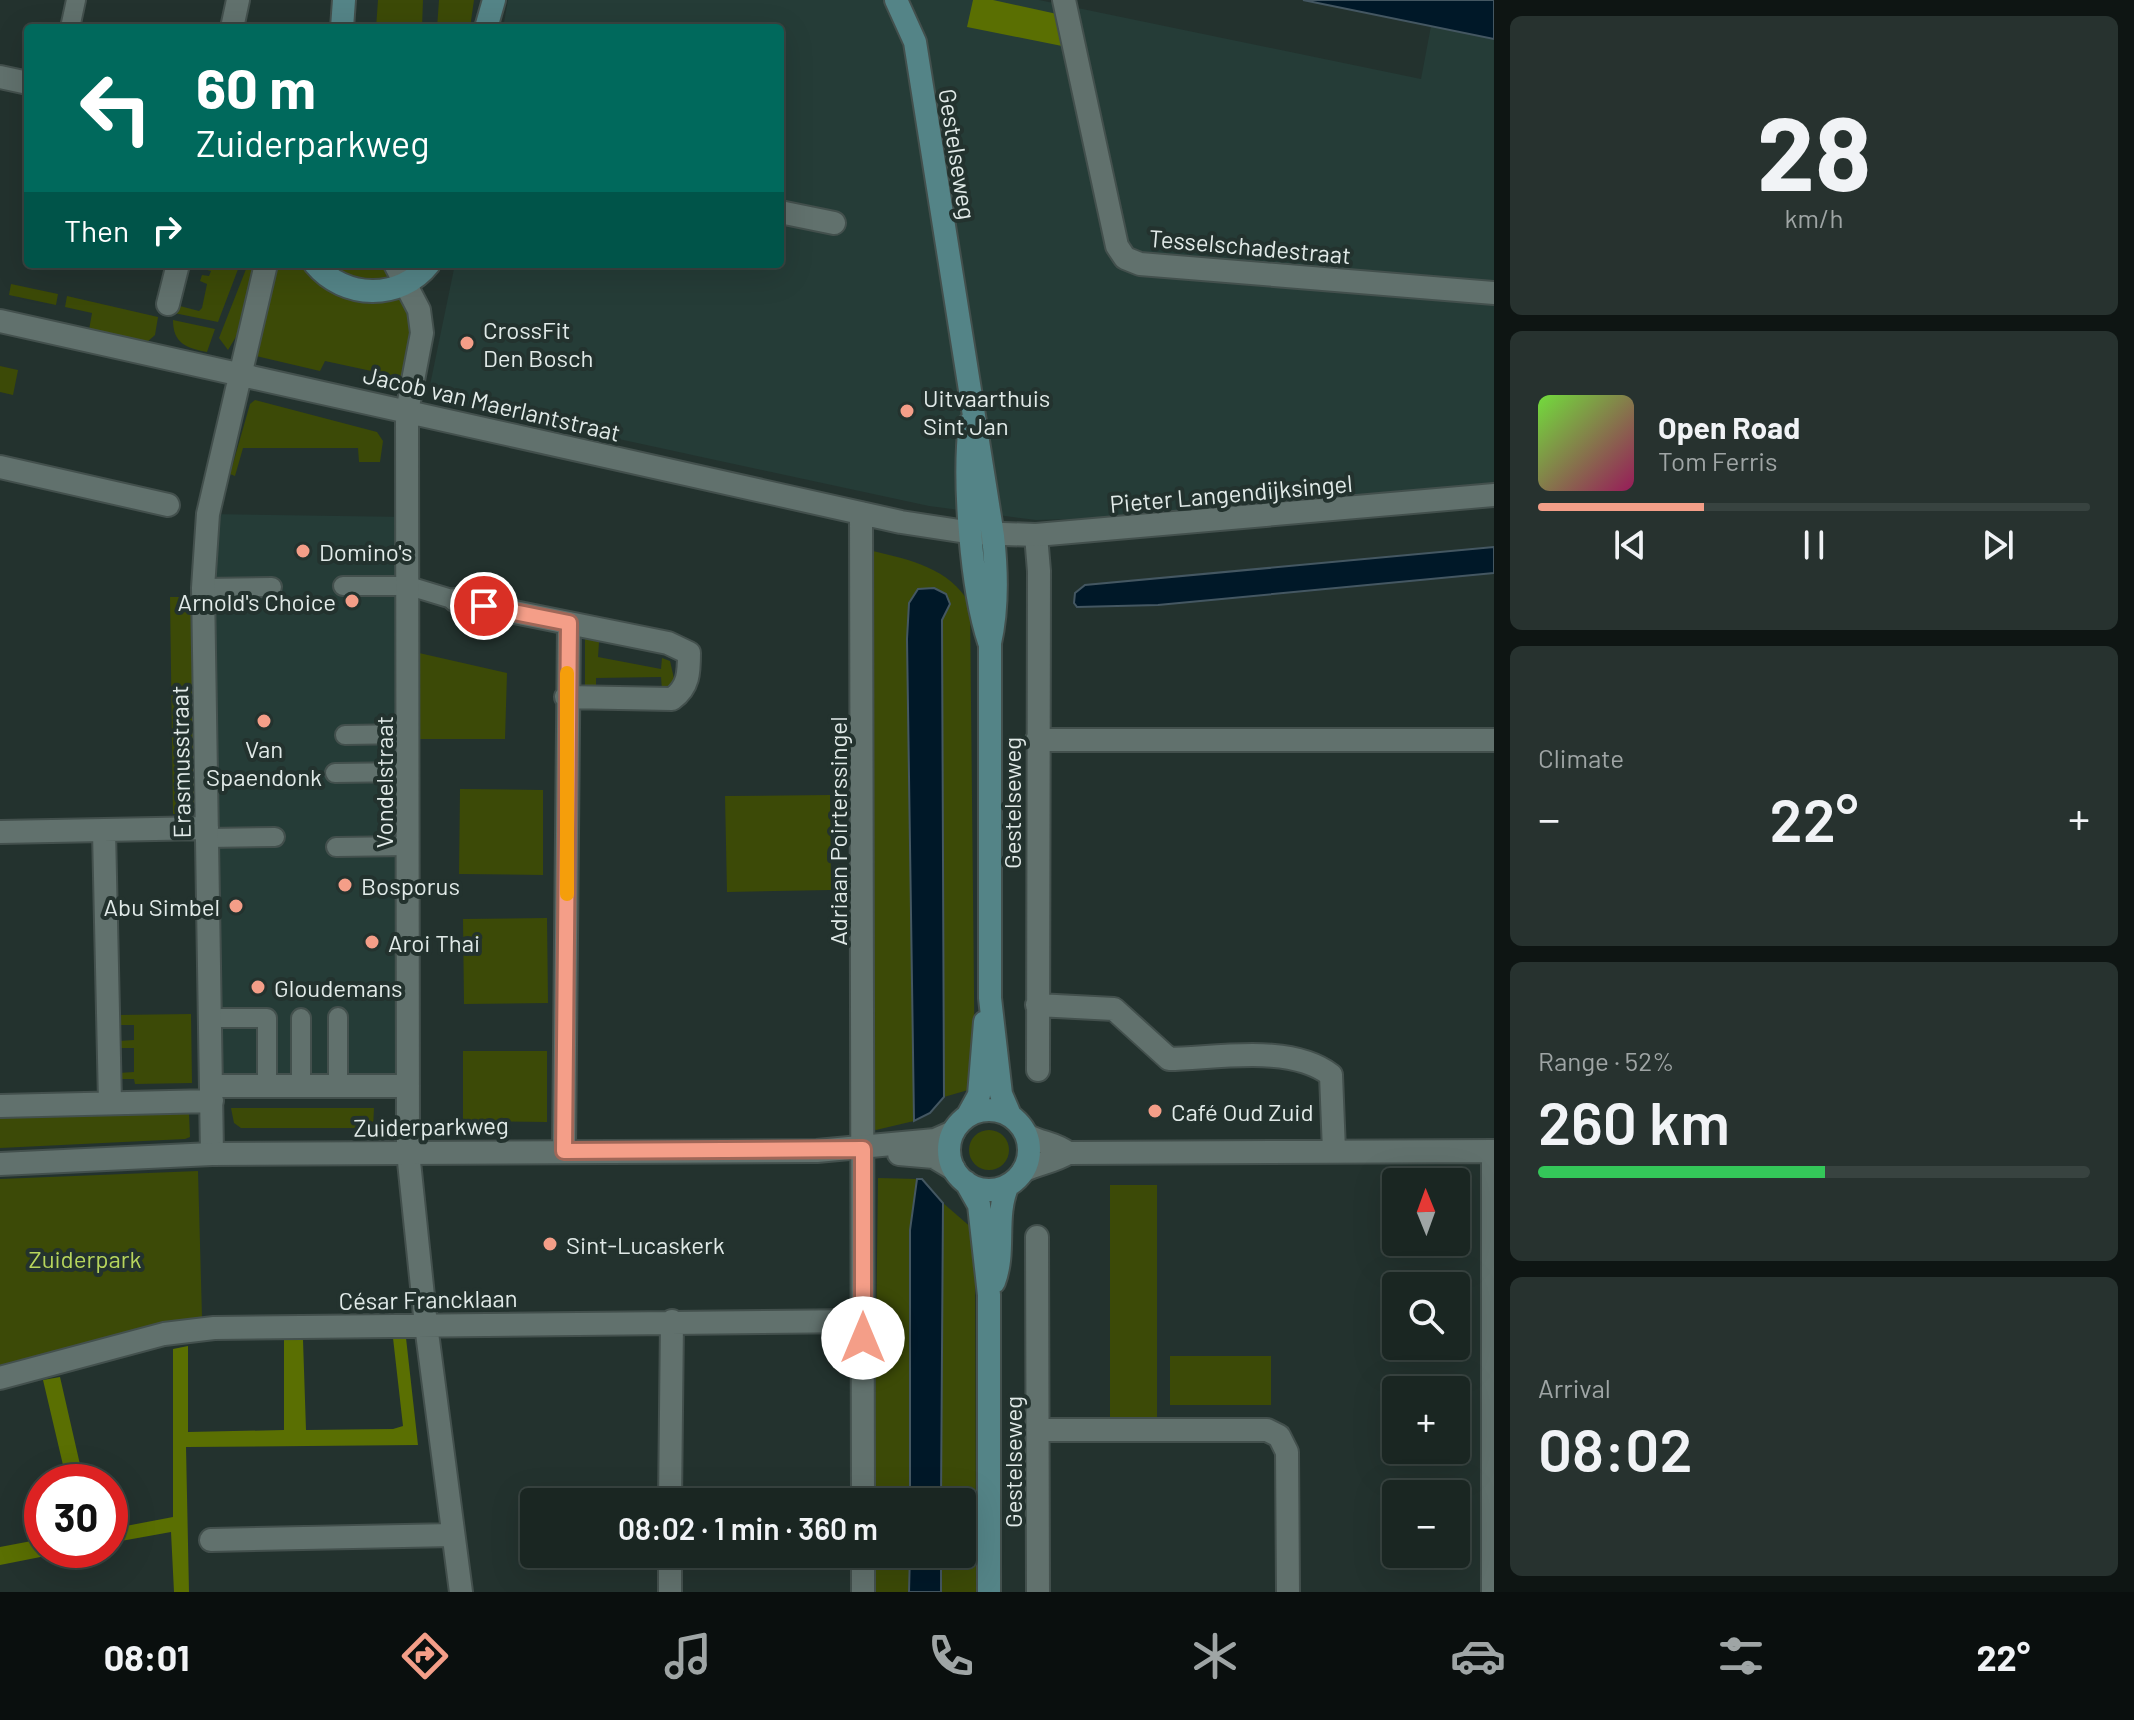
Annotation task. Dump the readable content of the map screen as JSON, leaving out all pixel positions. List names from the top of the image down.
{
  "streets": {
    "main road": ["Gestelseweg"],
    "street": [
      "Tesselschadestraat",
      "Jacob van Maerlantstraat",
      "Pieter Langendijksingel",
      "Erasmusstraat",
      "Vondelstraat",
      "Adriaan Poirterssingel",
      "Zuiderparkweg",
      "César Francklaan"
    ]
  },
  "crossings": [
    ["Gestelseweg", "Jacob van Maerlantstraat"],
    ["Gestelseweg", "Pieter Langendijksingel"],
    ["Gestelseweg", "Zuiderparkweg"],
    ["Jacob van Maerlantstraat", "Pieter Langendijksingel"],
    ["Jacob van Maerlantstraat", "Erasmusstraat"],
    ["Jacob van Maerlantstraat", "Vondelstraat"],
    ["Jacob van Maerlantstraat", "Adriaan Poirterssingel"],
    ["Erasmusstraat", "Zuiderparkweg"],
    ["Vondelstraat", "Zuiderparkweg"],
    ["Vondelstraat", "César Francklaan"],
    ["Adriaan Poirterssingel", "Zuiderparkweg"],
    ["Adriaan Poirterssingel", "César Francklaan"]
  ],
  "parks": ["Zuiderpark"],
  "places": [
    "CrossFit Den Bosch",
    "Uitvaarthuis Sint Jan",
    "Domino's",
    "Arnold's Choice",
    "Van Spaendonk",
    "Bosporus",
    "Abu Simbel",
    "Aroi Thai",
    "Gloudemans",
    "Café Oud Zuid",
    "Sint-Lucaskerk"
  ],
  "north": "top",
  "page": {
    "tile": [
      ["28", "km/h"],
      "Climate",
      ["Range · 52%", "260 km"],
      ["Arrival", "08:02"]
    ],
    "turn": ["60 m", "Zuiderparkweg"],
    "then": "Then",
    "song": ["Open Road", "Tom Ferris"],
    "heat": ["−", "22°", "+"],
    "map_buttons": ["+", "−"],
    "limit": "30",
    "trip": "08:02 · 1 min · 360 m",
    "tabs": ["08:01", "22°"]
  }
}
